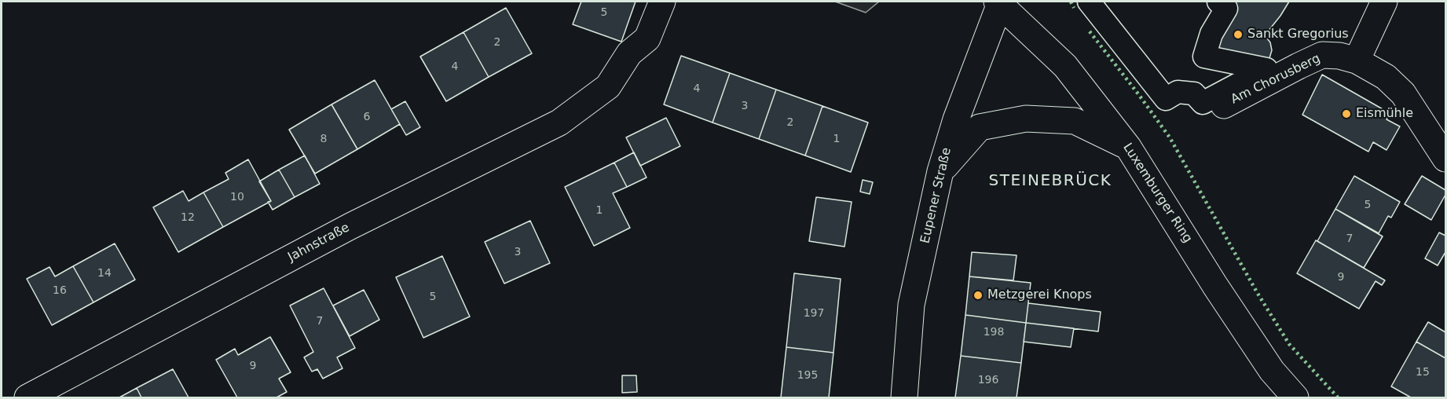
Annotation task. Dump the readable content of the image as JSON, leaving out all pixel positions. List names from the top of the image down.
{
  "streets": {
    "street": [
      "Am Chorusberg",
      "Luxemburger Ring",
      "Eupener Straße",
      "Jahnstraße"
    ]
  },
  "crossings": [
    ["Luxemburger Ring", "Eupener Straße"]
  ],
  "districts": ["STEINEBRÜCK"],
  "places": ["Sankt Gregorius", "Eismühle", "Metzgerei Knops"],
  "house_numbers": [
    "5",
    "2",
    "4",
    "4",
    "3",
    "6",
    "2",
    "8",
    "1",
    "10",
    "5",
    "1",
    "12",
    "7",
    "3",
    "14",
    "9",
    "16",
    "5",
    "197",
    "7",
    "198",
    "9",
    "15",
    "195",
    "196"
  ]
}
